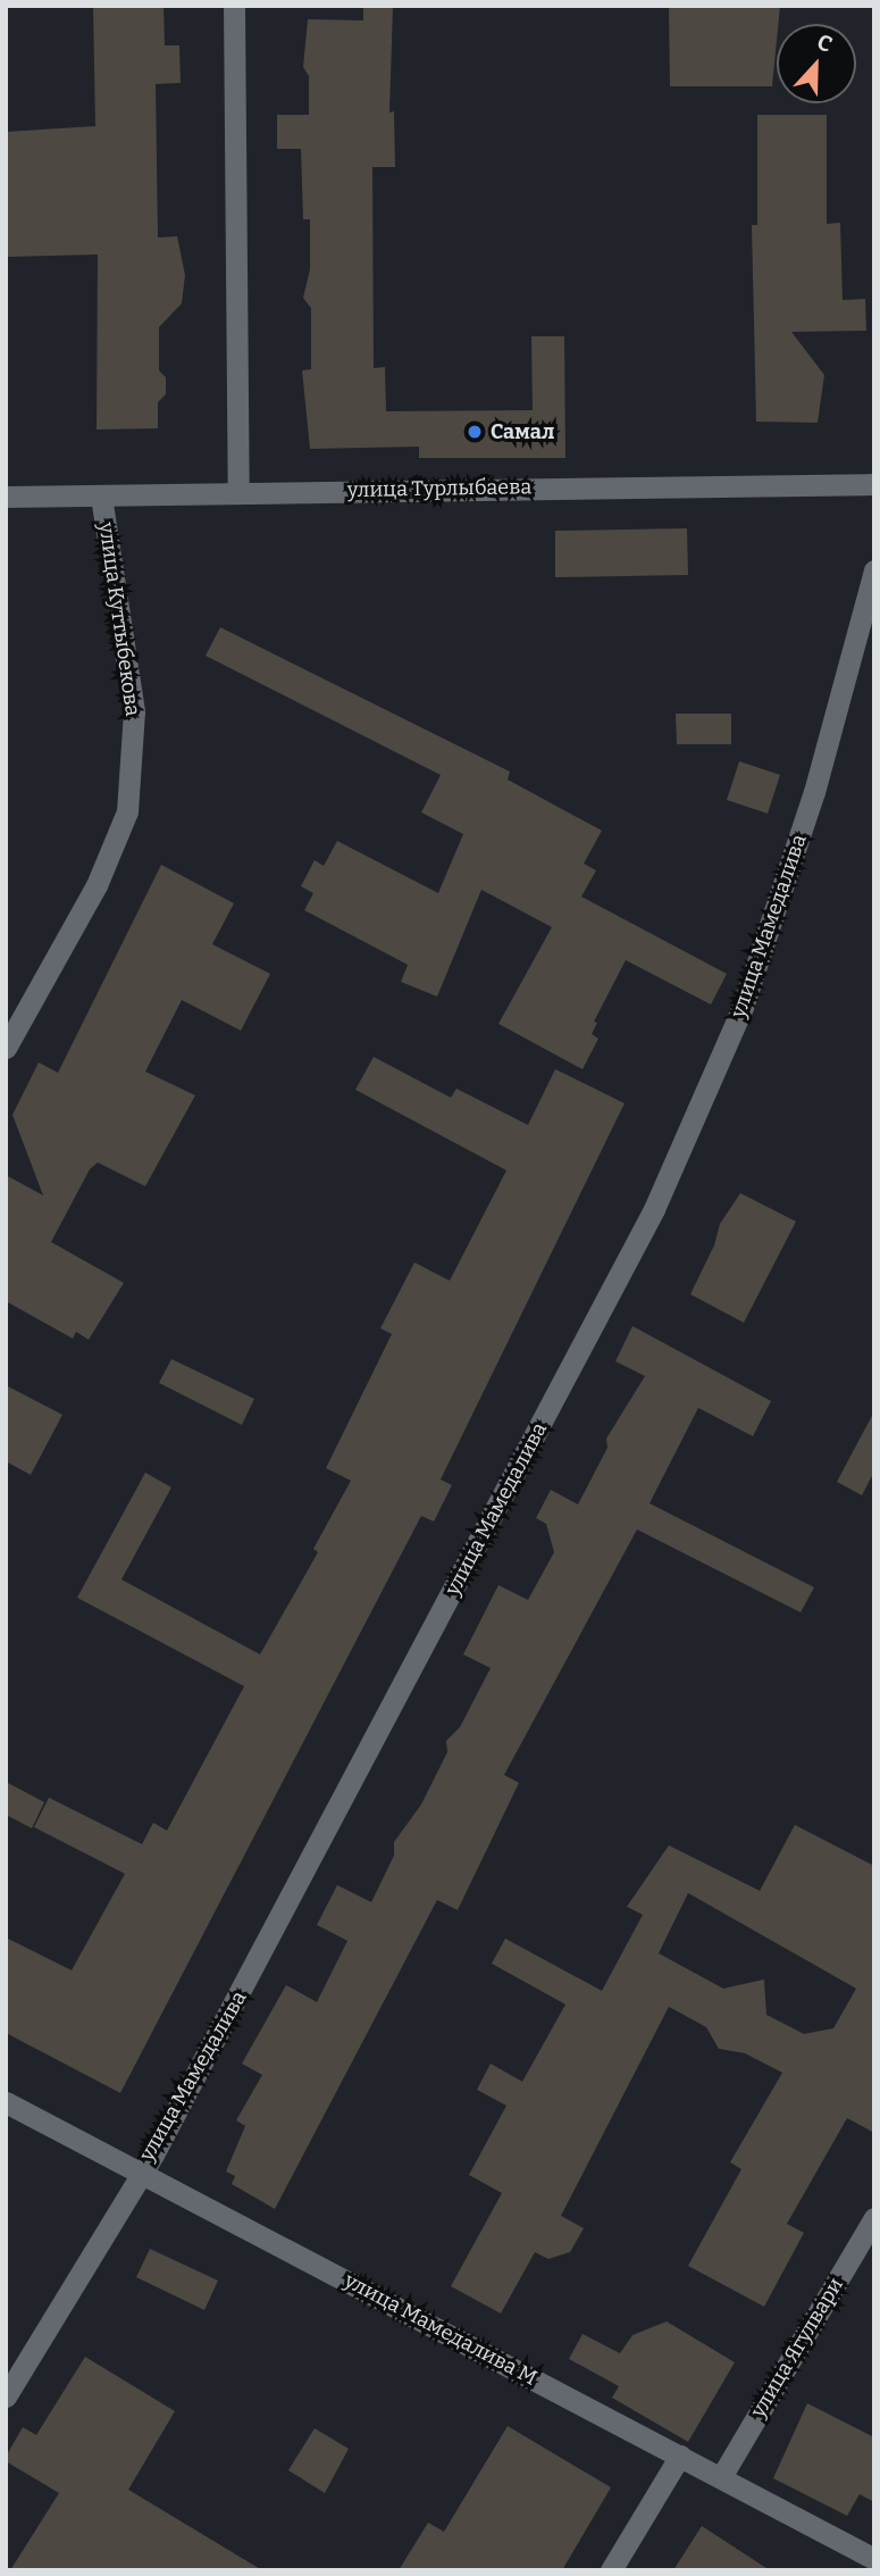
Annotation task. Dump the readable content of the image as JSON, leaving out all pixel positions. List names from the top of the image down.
{
  "streets": {
    "street": [
      "улица Турлыбаева",
      "улица Куттыбекова",
      "улица Мамедалива",
      "улица Мамедалива М",
      "улица Ягулвари"
    ]
  },
  "crossings": [
    ["улица Турлыбаева", "улица Куттыбекова"],
    ["улица Мамедалива", "улица Мамедалива М"],
    ["улица Мамедалива М", "улица Ягулвари"]
  ],
  "places": ["Самал"],
  "north": "top"
}
